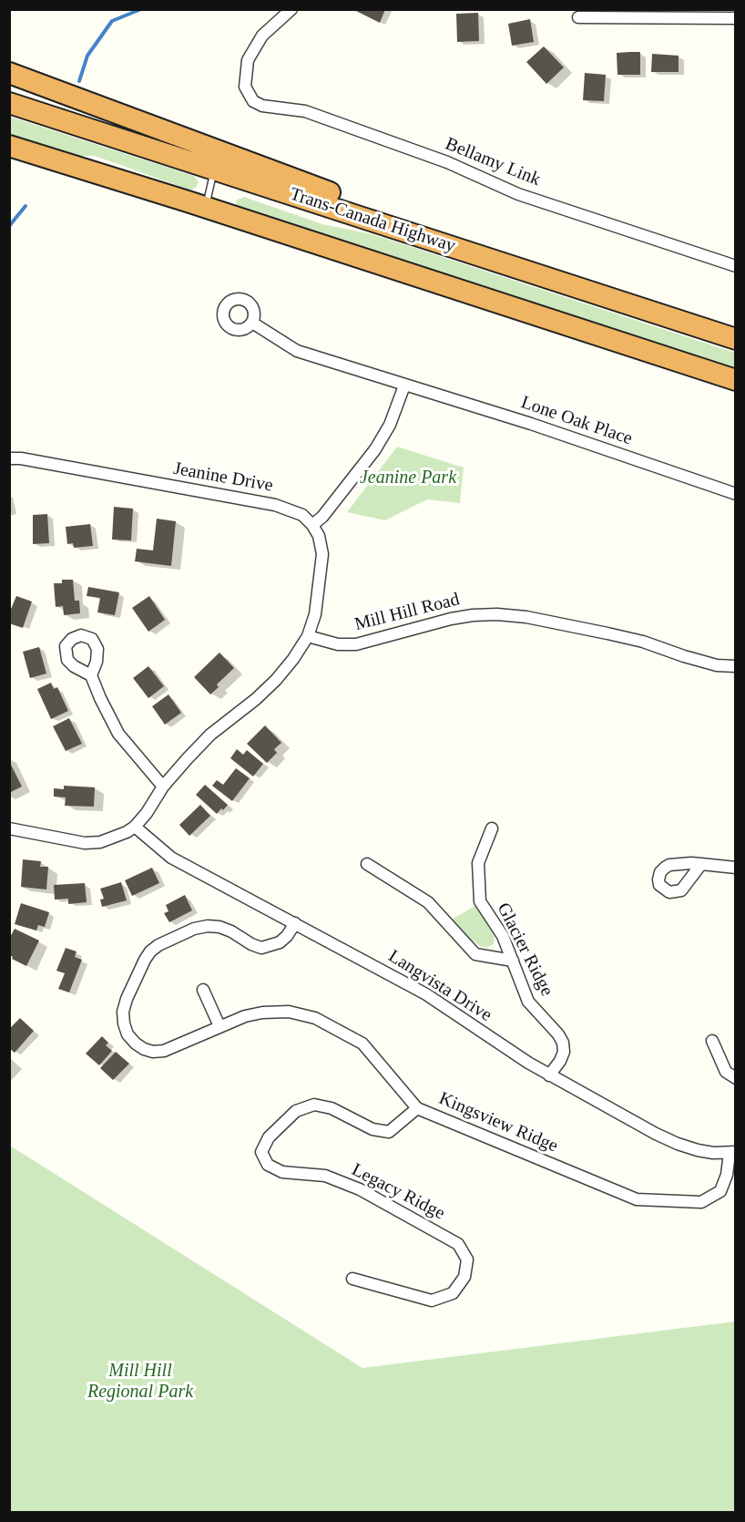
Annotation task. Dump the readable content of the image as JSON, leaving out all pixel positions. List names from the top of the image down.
{
  "streets": {
    "highway": ["Trans-Canada Highway"],
    "street": [
      "Bellamy Link",
      "Lone Oak Place",
      "Jeanine Drive",
      "Mill Hill Road",
      "Glacier Ridge",
      "Langvista Drive",
      "Kingsview Ridge",
      "Legacy Ridge"
    ]
  },
  "crossings": [
    ["Glacier Ridge", "Langvista Drive"],
    ["Langvista Drive", "Kingsview Ridge"],
    ["Kingsview Ridge", "Legacy Ridge"]
  ],
  "parks": ["Jeanine Park", "Mill Hill Regional Park"]
}
